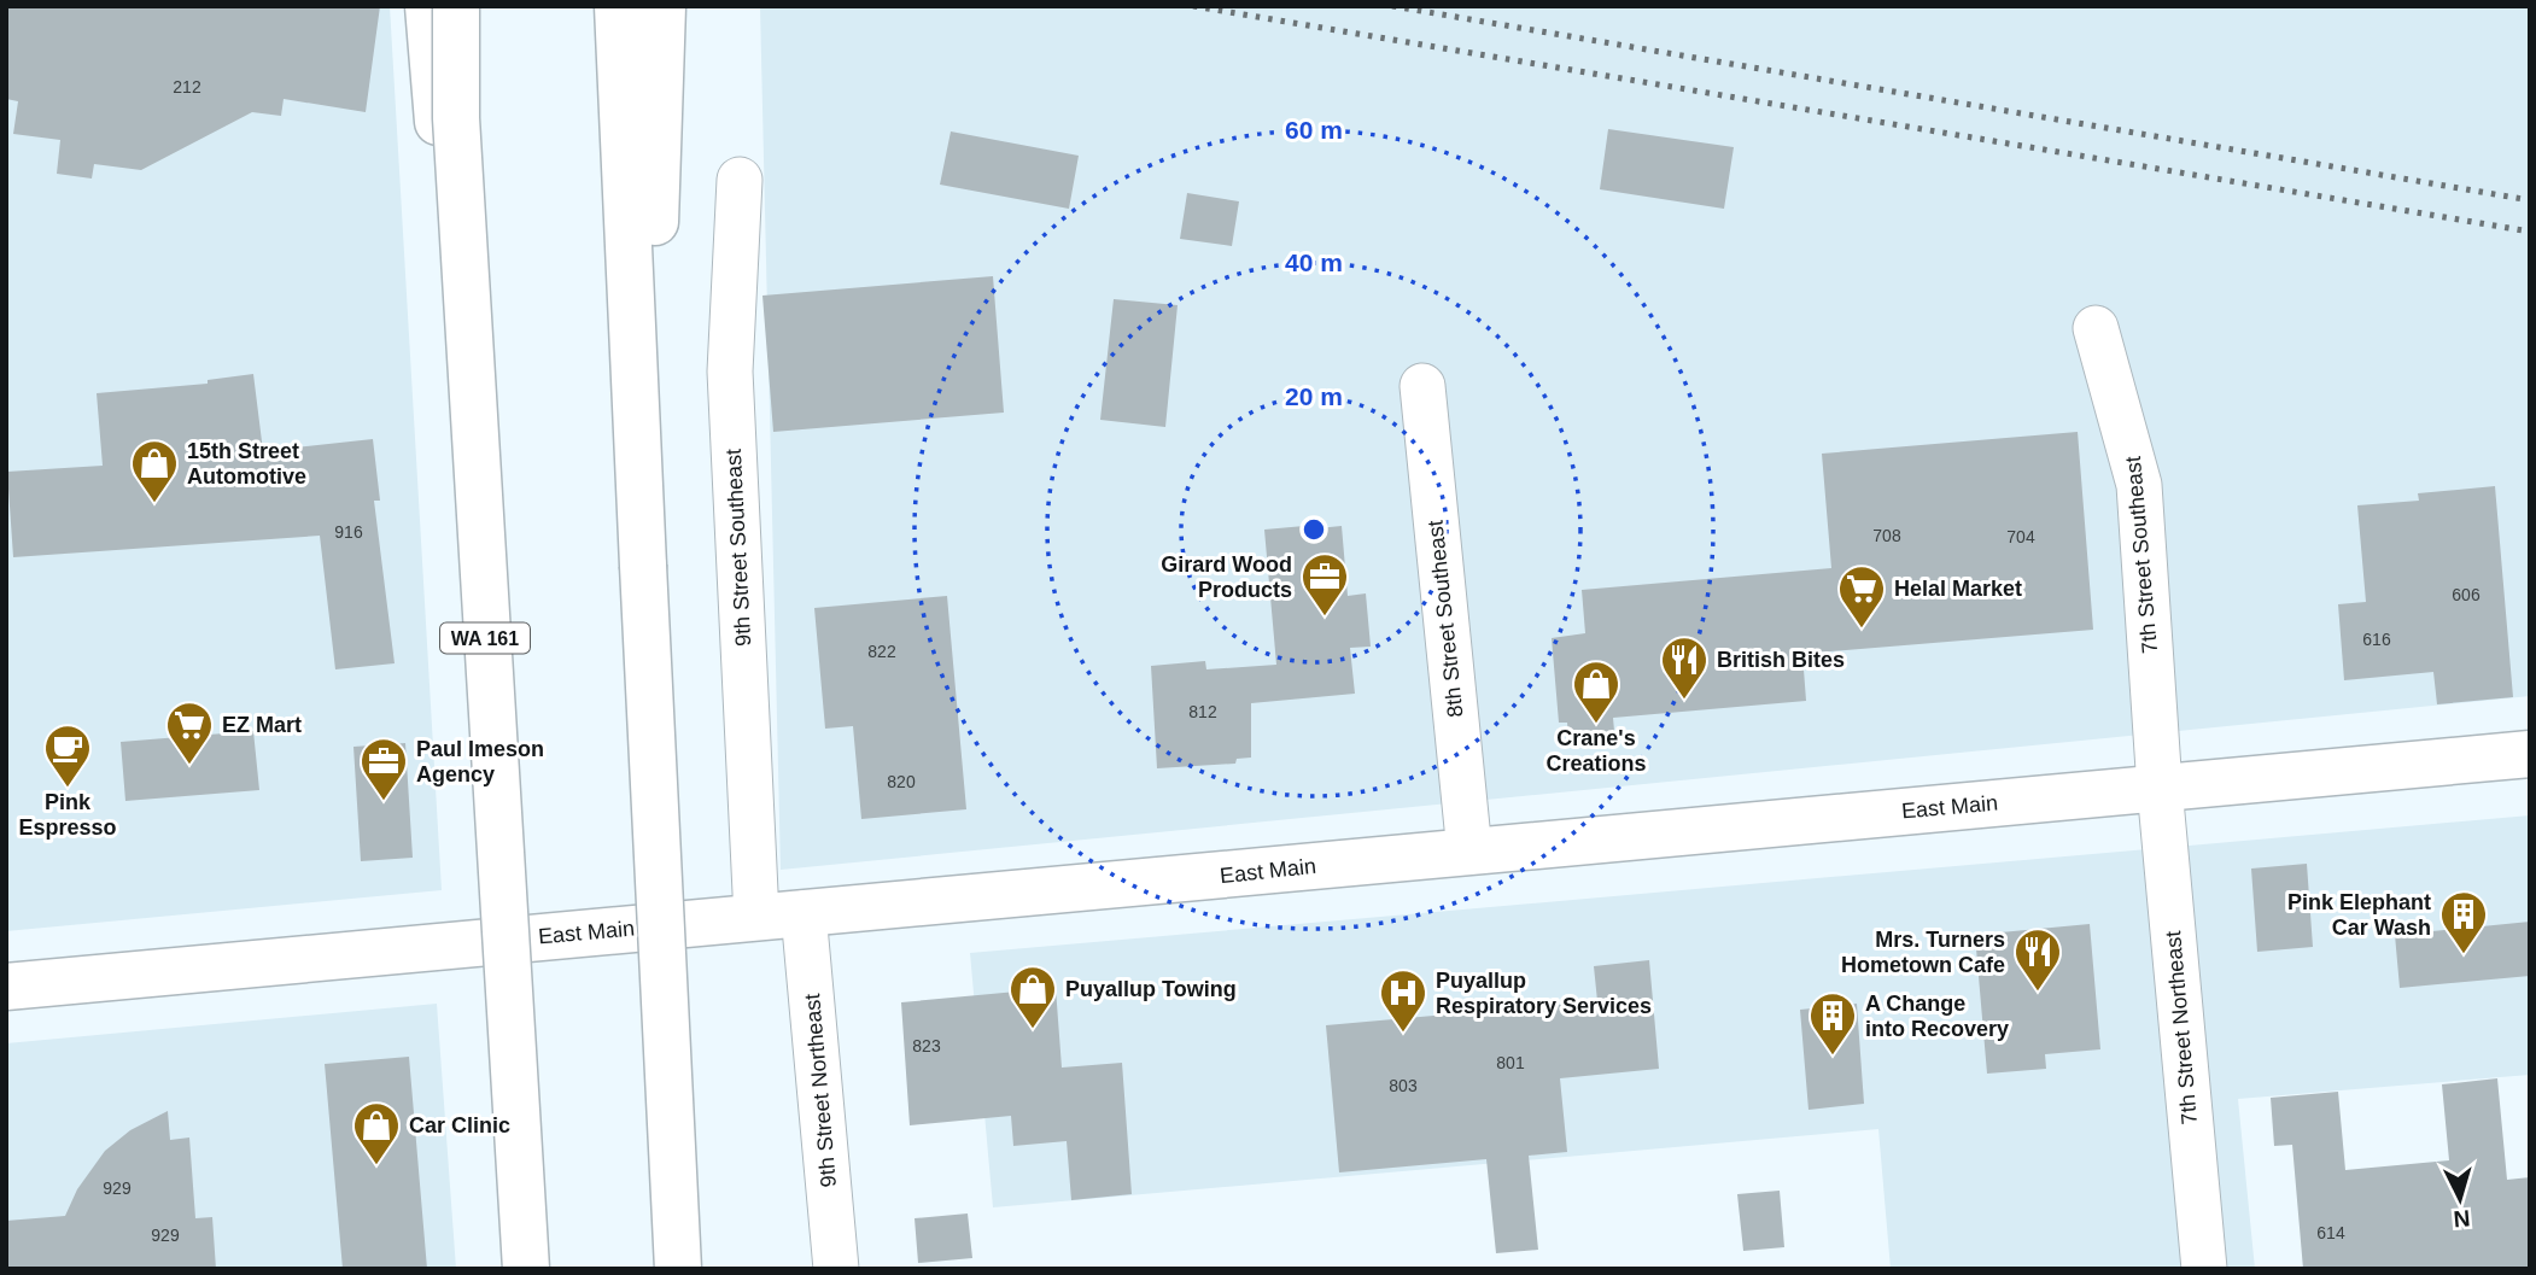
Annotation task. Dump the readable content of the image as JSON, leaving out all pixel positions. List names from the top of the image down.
{
  "streets": {
    "main road": ["WA 161", "East Main"],
    "street": [
      "9th Street Southeast",
      "7th Street Southeast",
      "8th Street Southeast",
      "7th Street Northeast",
      "9th Street Northeast"
    ]
  },
  "crossings": [
    ["9th Street Southeast", "East Main"],
    ["7th Street Southeast", "East Main"],
    ["7th Street Southeast", "7th Street Northeast"],
    ["8th Street Southeast", "East Main"],
    ["East Main", "7th Street Northeast"],
    ["East Main", "9th Street Northeast"]
  ],
  "places": {
    "shop": [
      "15th Street Automotive",
      "Crane's Creations",
      "Puyallup Towing",
      "Car Clinic"
    ],
    "office": ["Girard Wood Products", "Paul Imeson Agency"],
    "supermarket": ["Helal Market", "EZ Mart"],
    "restaurant": ["British Bites", "Mrs. Turners Hometown Cafe"],
    "cafe": ["Pink Espresso"],
    "building": ["Pink Elephant Car Wash", "A Change into Recovery"],
    "hospital": ["Puyallup Respiratory Services"]
  },
  "house_numbers": [
    "212",
    "916",
    "708",
    "704",
    "606",
    "616",
    "822",
    "812",
    "820",
    "823",
    "801",
    "803",
    "929",
    "614",
    "929"
  ],
  "north": "bottom",
  "rings": ["60 m", "40 m", "20 m"]
}
